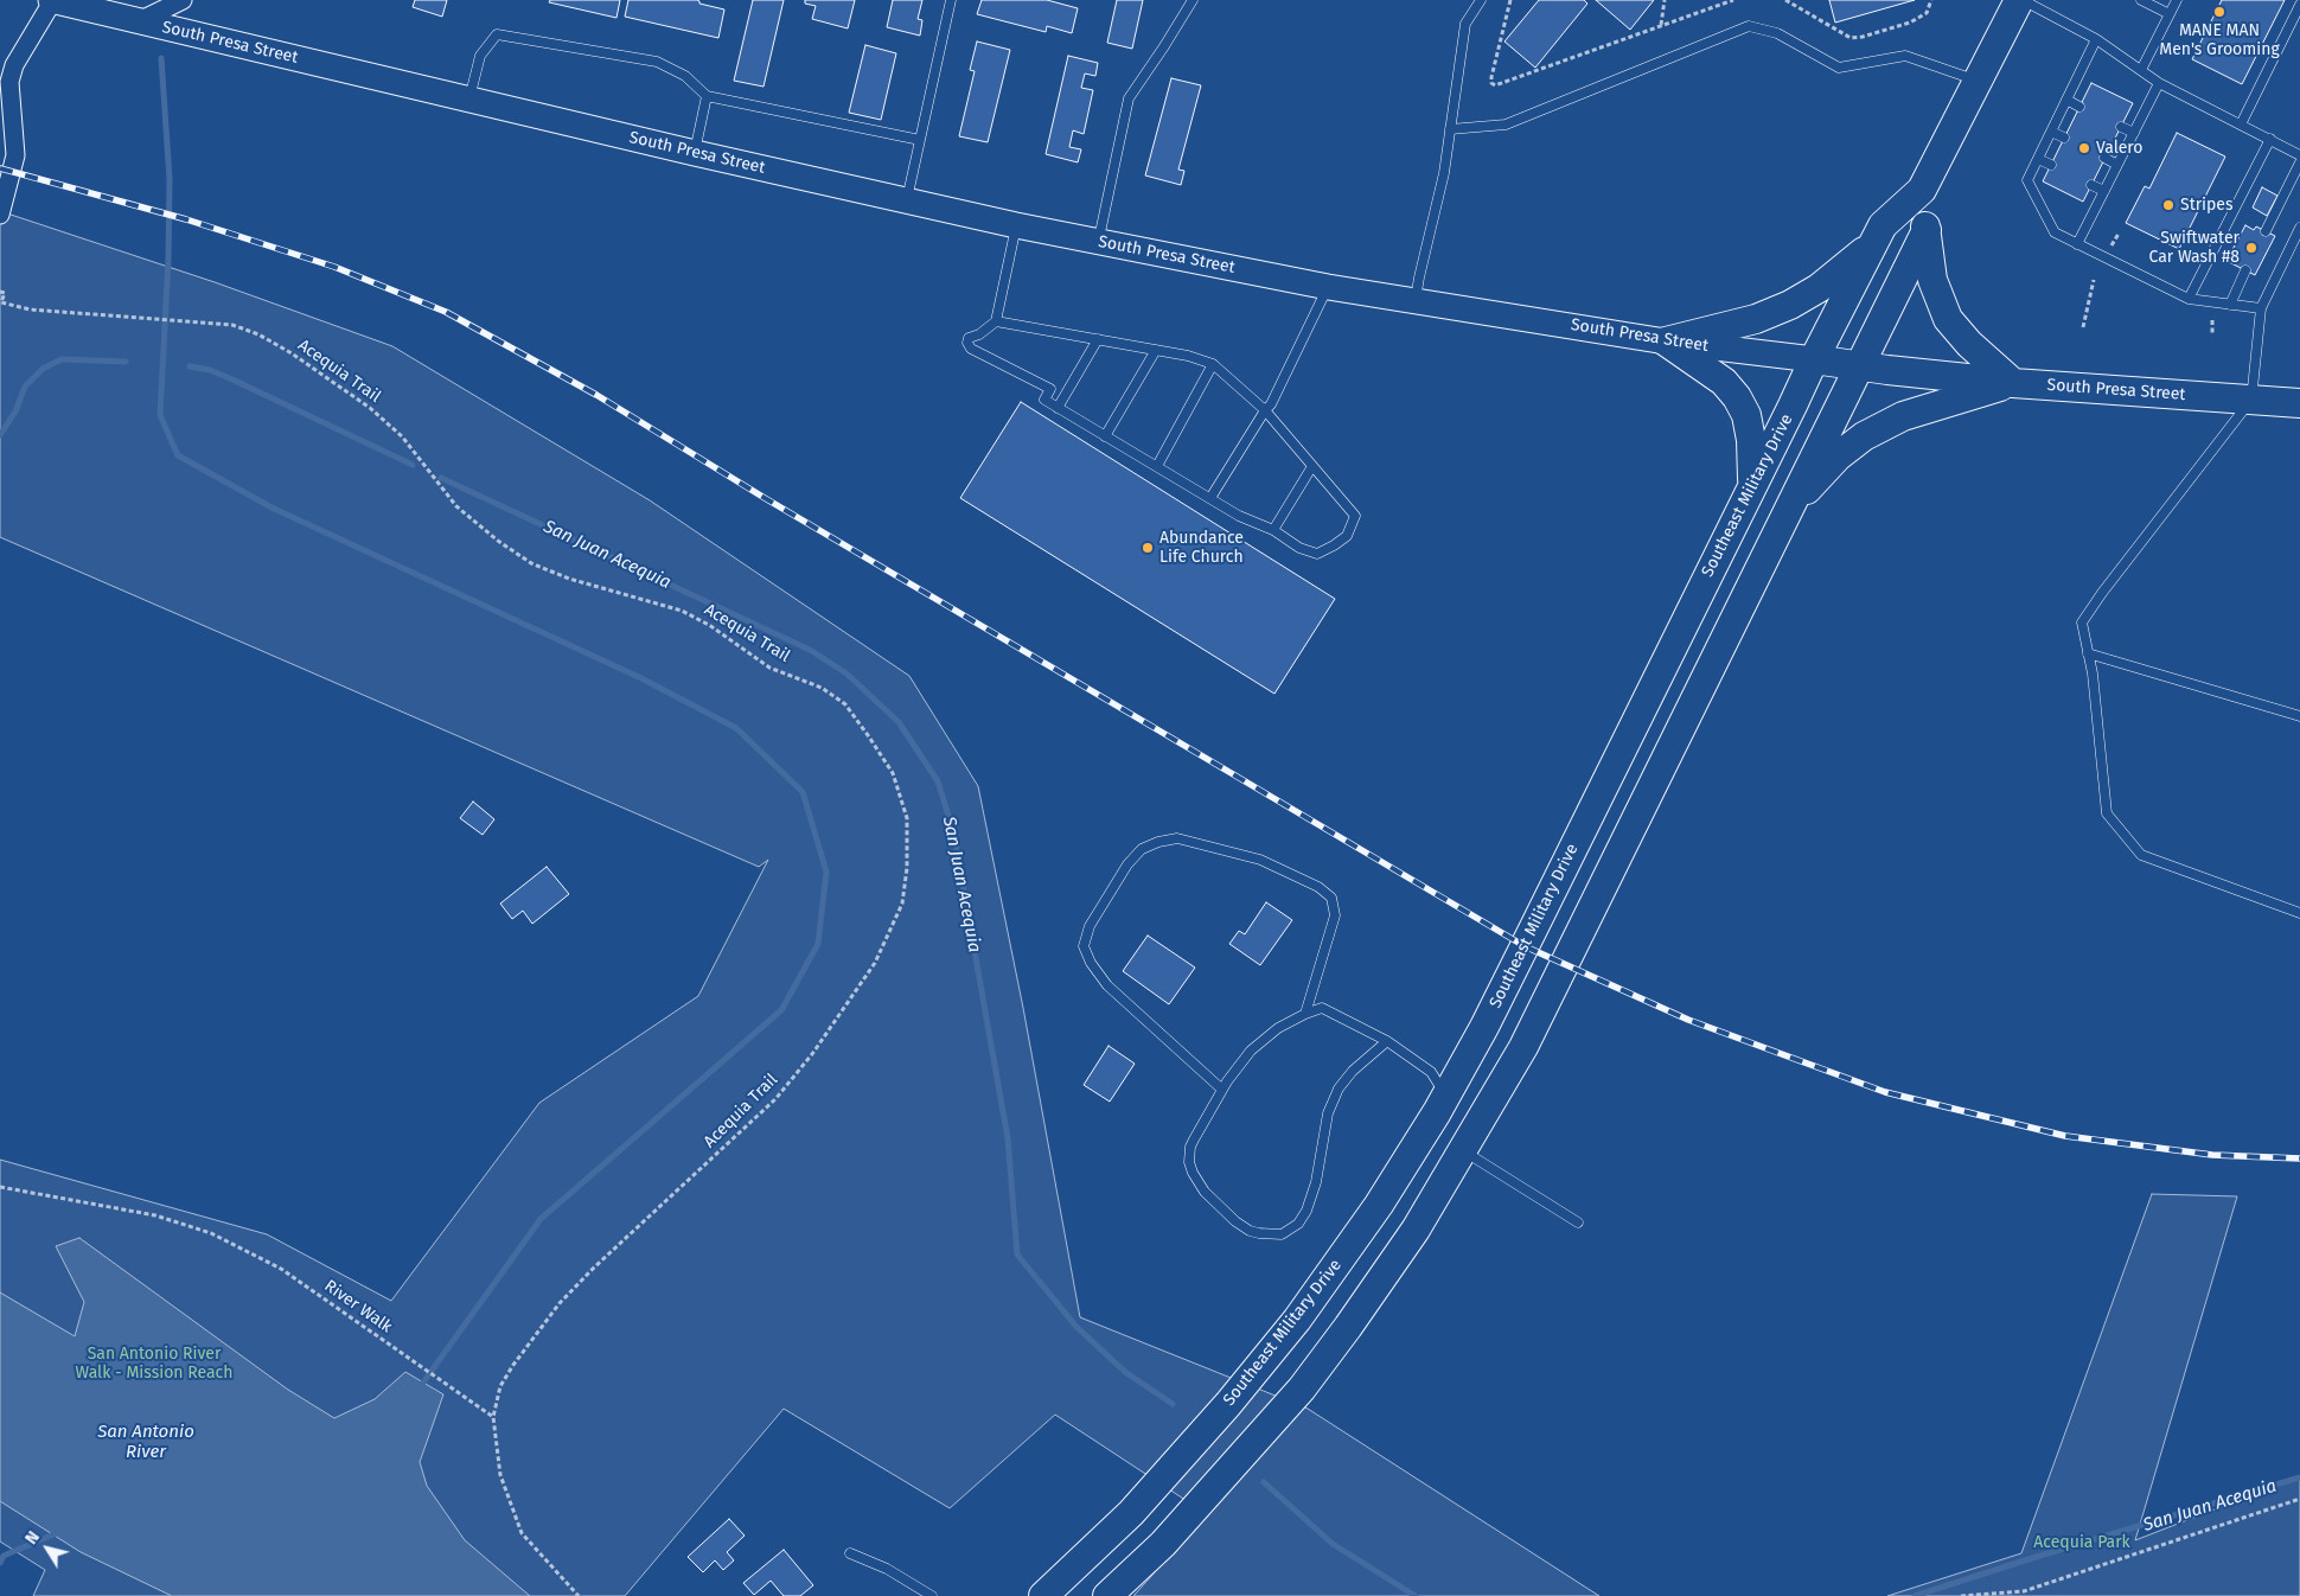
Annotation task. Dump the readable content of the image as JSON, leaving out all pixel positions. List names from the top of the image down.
{
  "streets": {
    "main road": ["South Presa Street", "Southeast Military Drive"],
    "path": ["Acequia Trail", "River Walk"]
  },
  "crossings": [
    ["South Presa Street", "Southeast Military Drive"],
    ["Acequia Trail", "River Walk"]
  ],
  "water": ["San Juan Acequia", "San Antonio River"],
  "parks": ["San Antonio River Walk - Mission Reach", "Acequia Park"],
  "places": [
    "MANE MAN Men's Grooming",
    "Valero",
    "Stripes",
    "Swiftwater Car Wash #8",
    "Abundance Life Church"
  ],
  "north": "top left"
}
